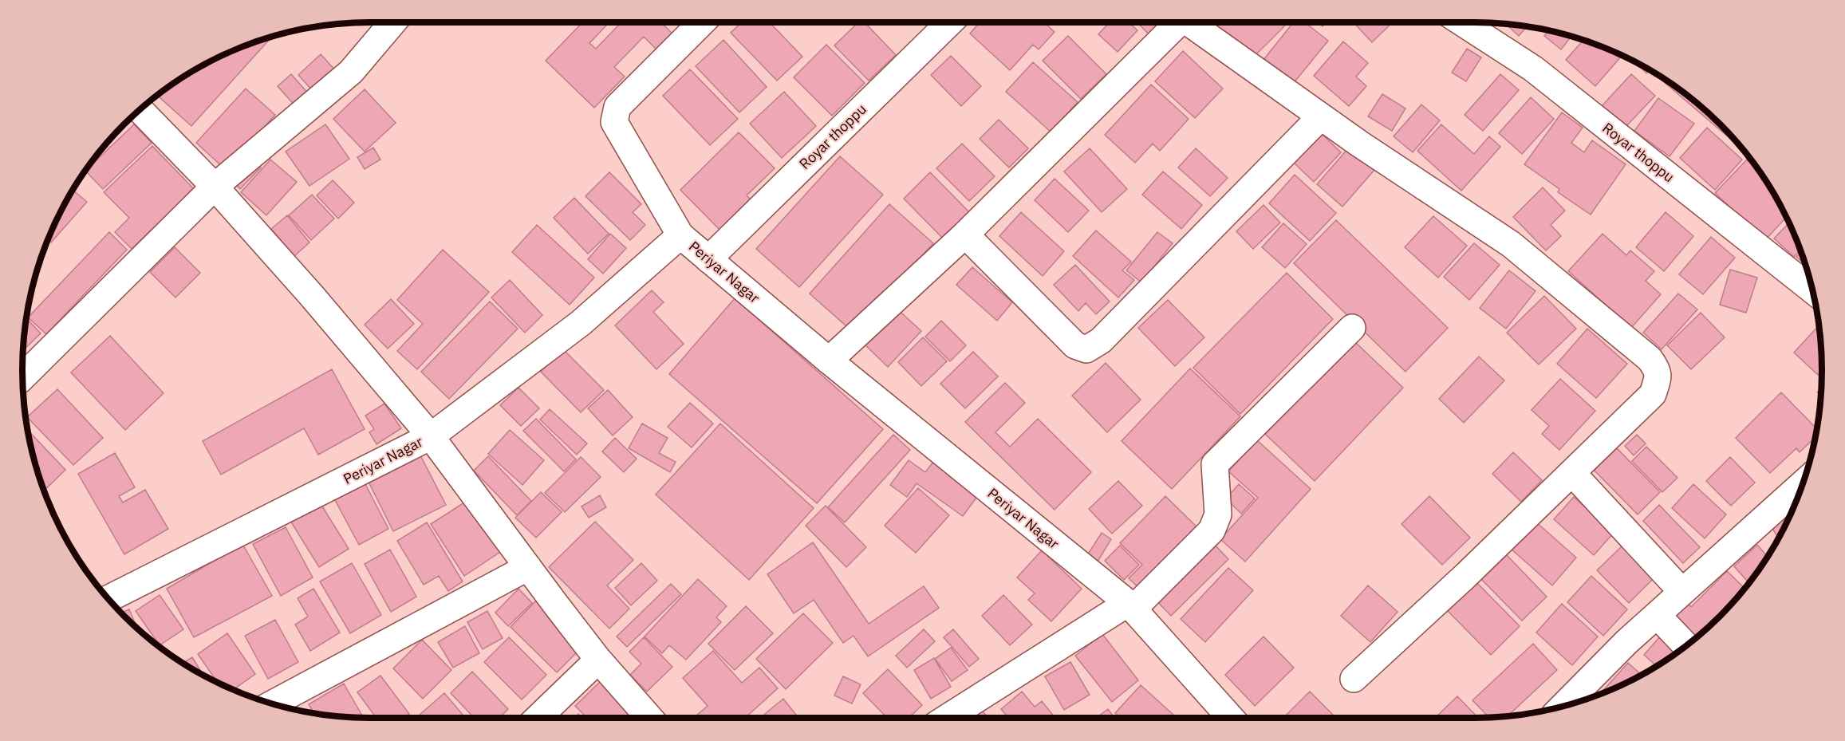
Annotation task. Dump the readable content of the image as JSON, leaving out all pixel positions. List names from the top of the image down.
{
  "streets": {
    "street": ["Royar thoppu", "Periyar Nagar"]
  },
  "crossings": [
    ["Royar thoppu", "Periyar Nagar"]
  ]
}
